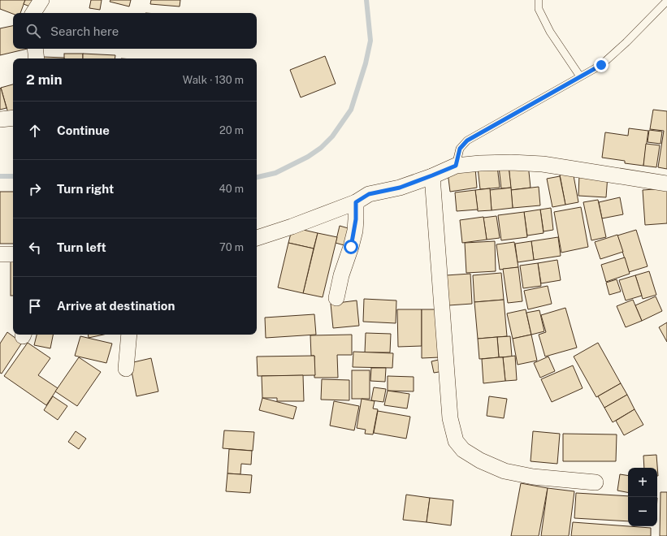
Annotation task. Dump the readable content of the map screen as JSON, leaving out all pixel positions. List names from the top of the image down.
{
  "page": {
    "search": "Search here",
    "heading": ["2 min", "Walk · 130 m"],
    "list": [
      ["Continue", "20 m"],
      ["Turn right", "40 m"],
      ["Turn left", "70 m"],
      "Arrive at destination"
    ],
    "map_buttons": ["+", "−"]
  }
}
